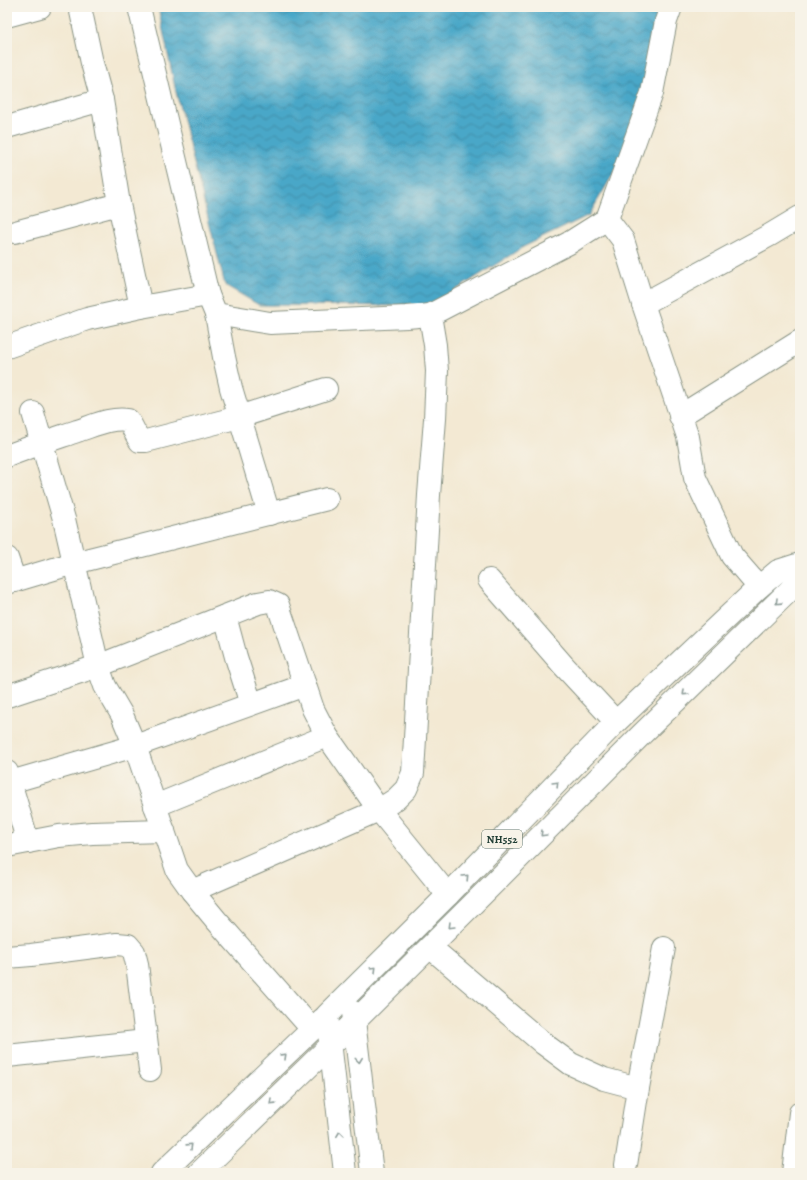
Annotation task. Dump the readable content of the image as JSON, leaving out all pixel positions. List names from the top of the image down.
{
  "streets": {
    "main road": ["NH552"]
  }
}
